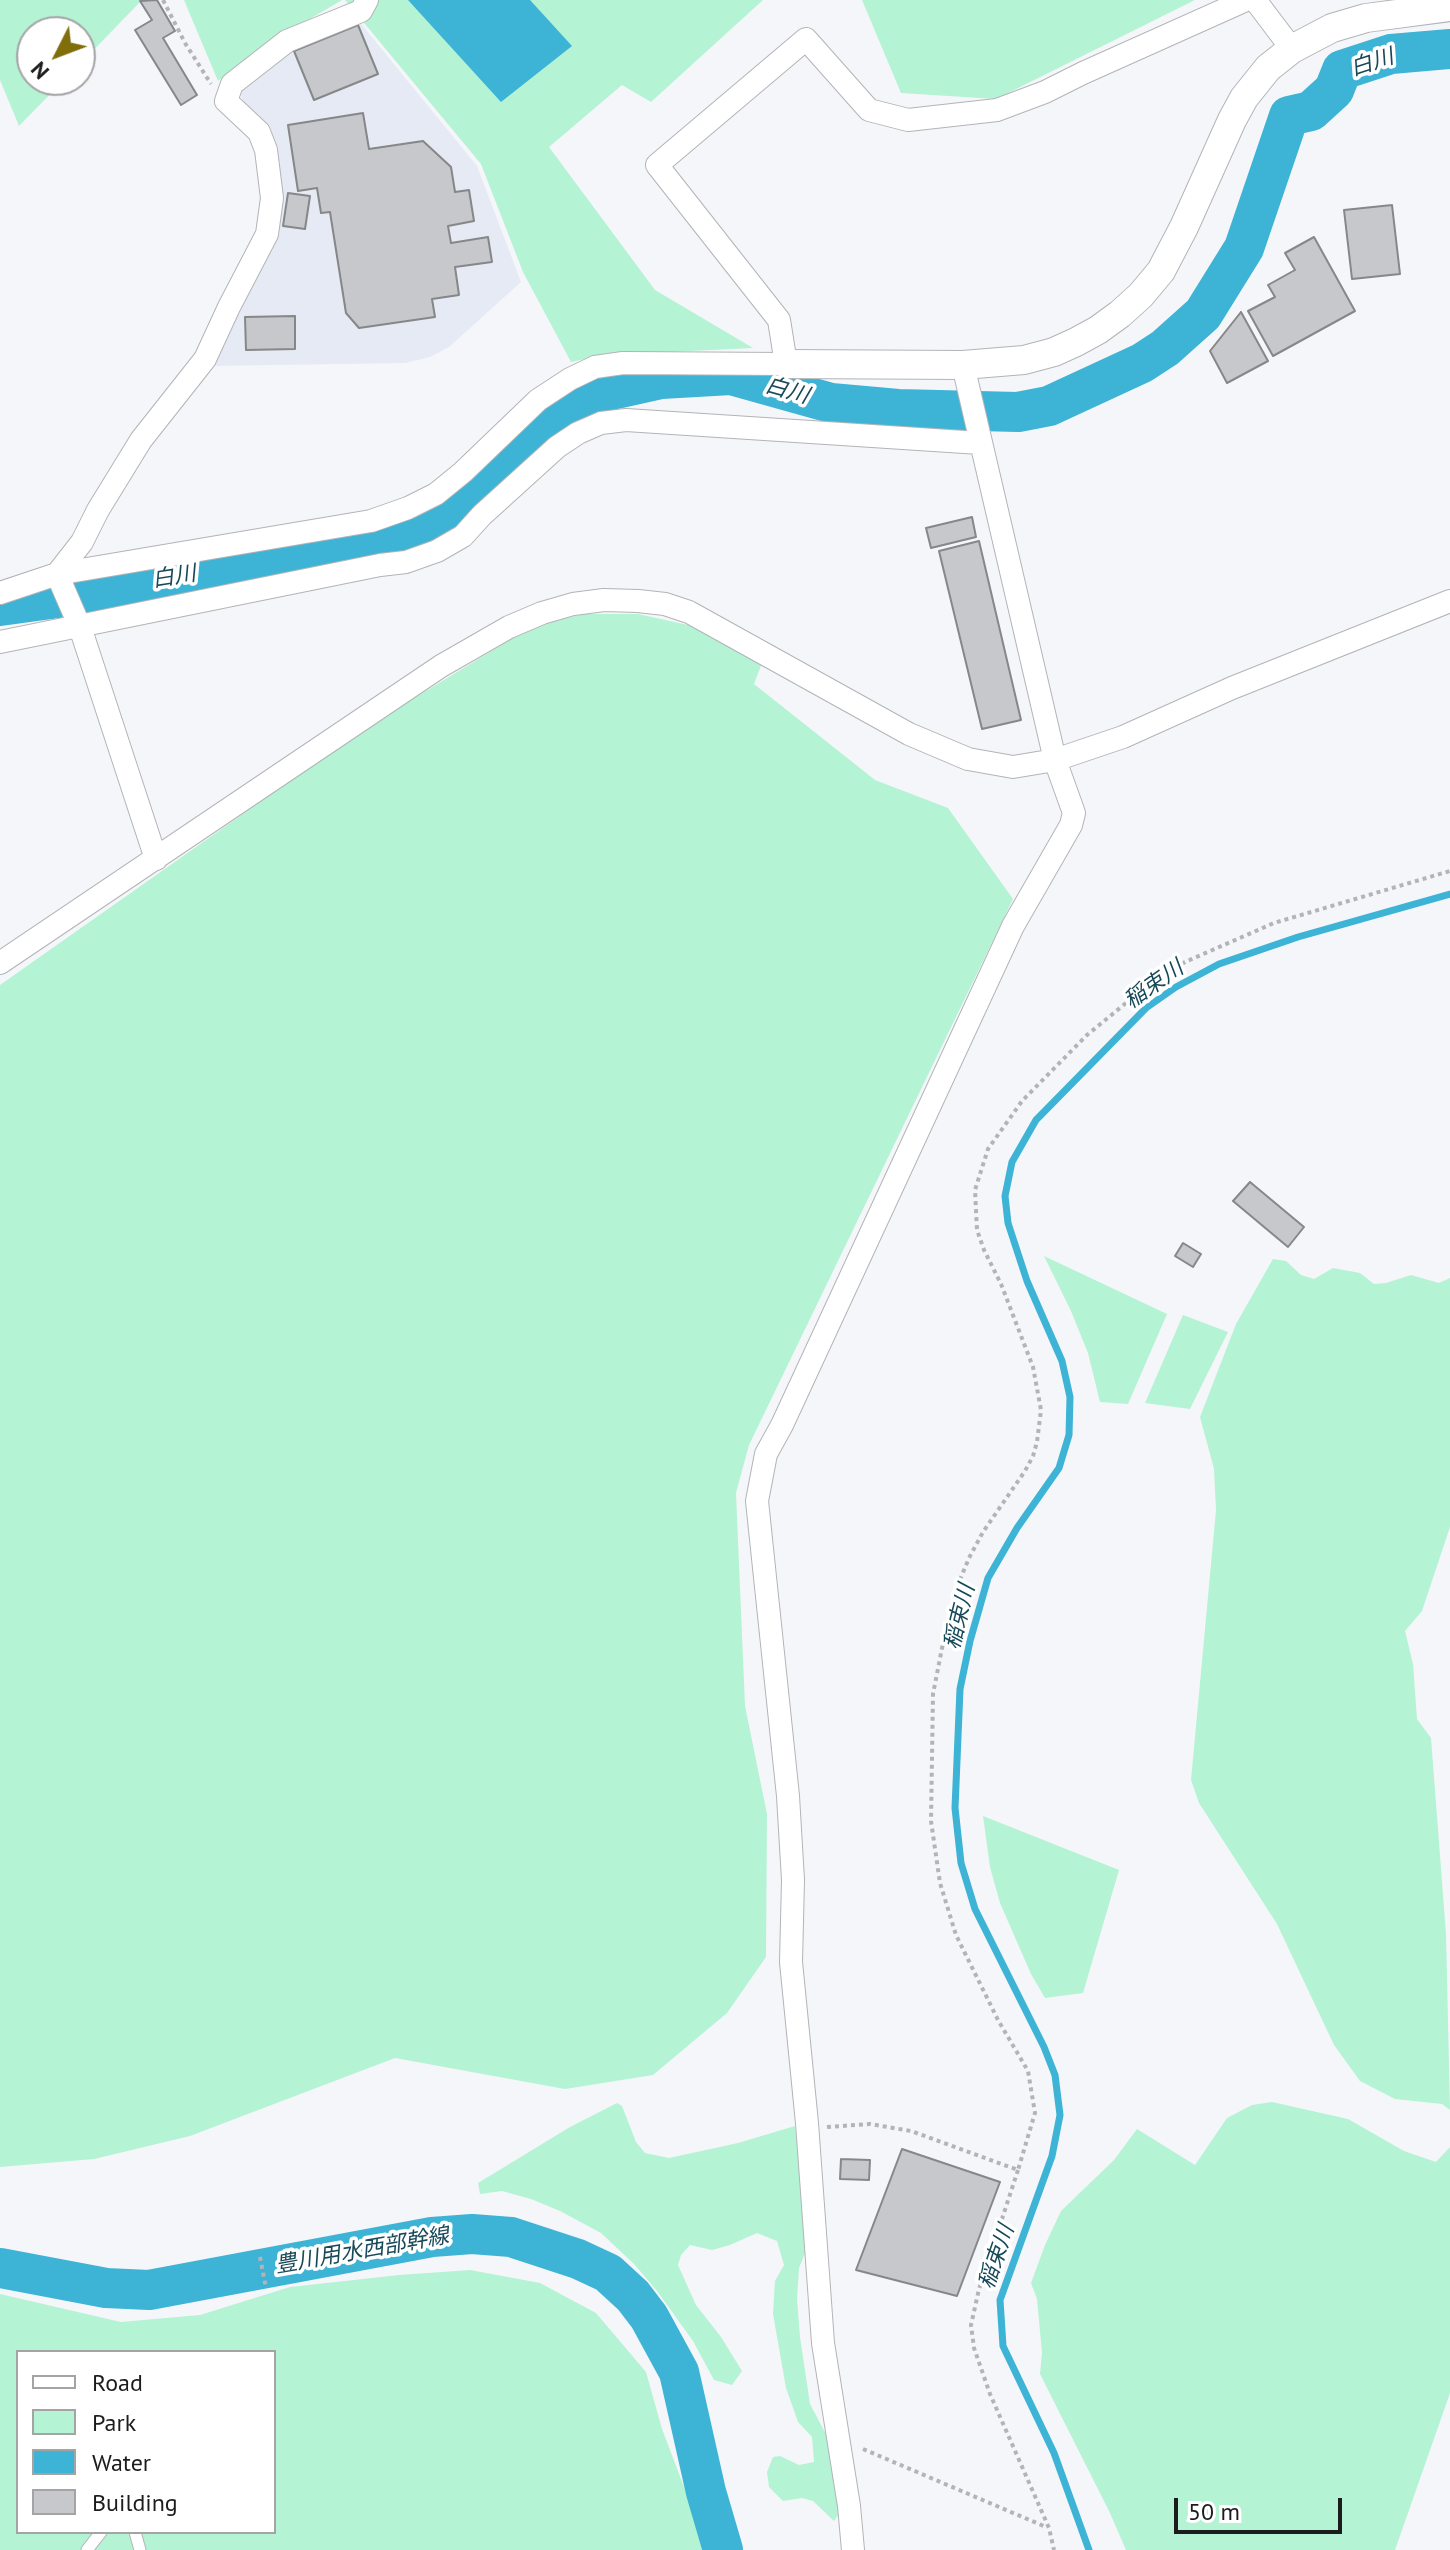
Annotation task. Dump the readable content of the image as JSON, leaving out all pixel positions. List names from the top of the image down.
{
  "water": ["白川", "稲束川", "豊川用水西部幹線"],
  "legend": [
    "Road",
    "Park",
    "Water",
    "Building"
  ],
  "scale_bar": "50 m",
  "north": "bottom left"
}
